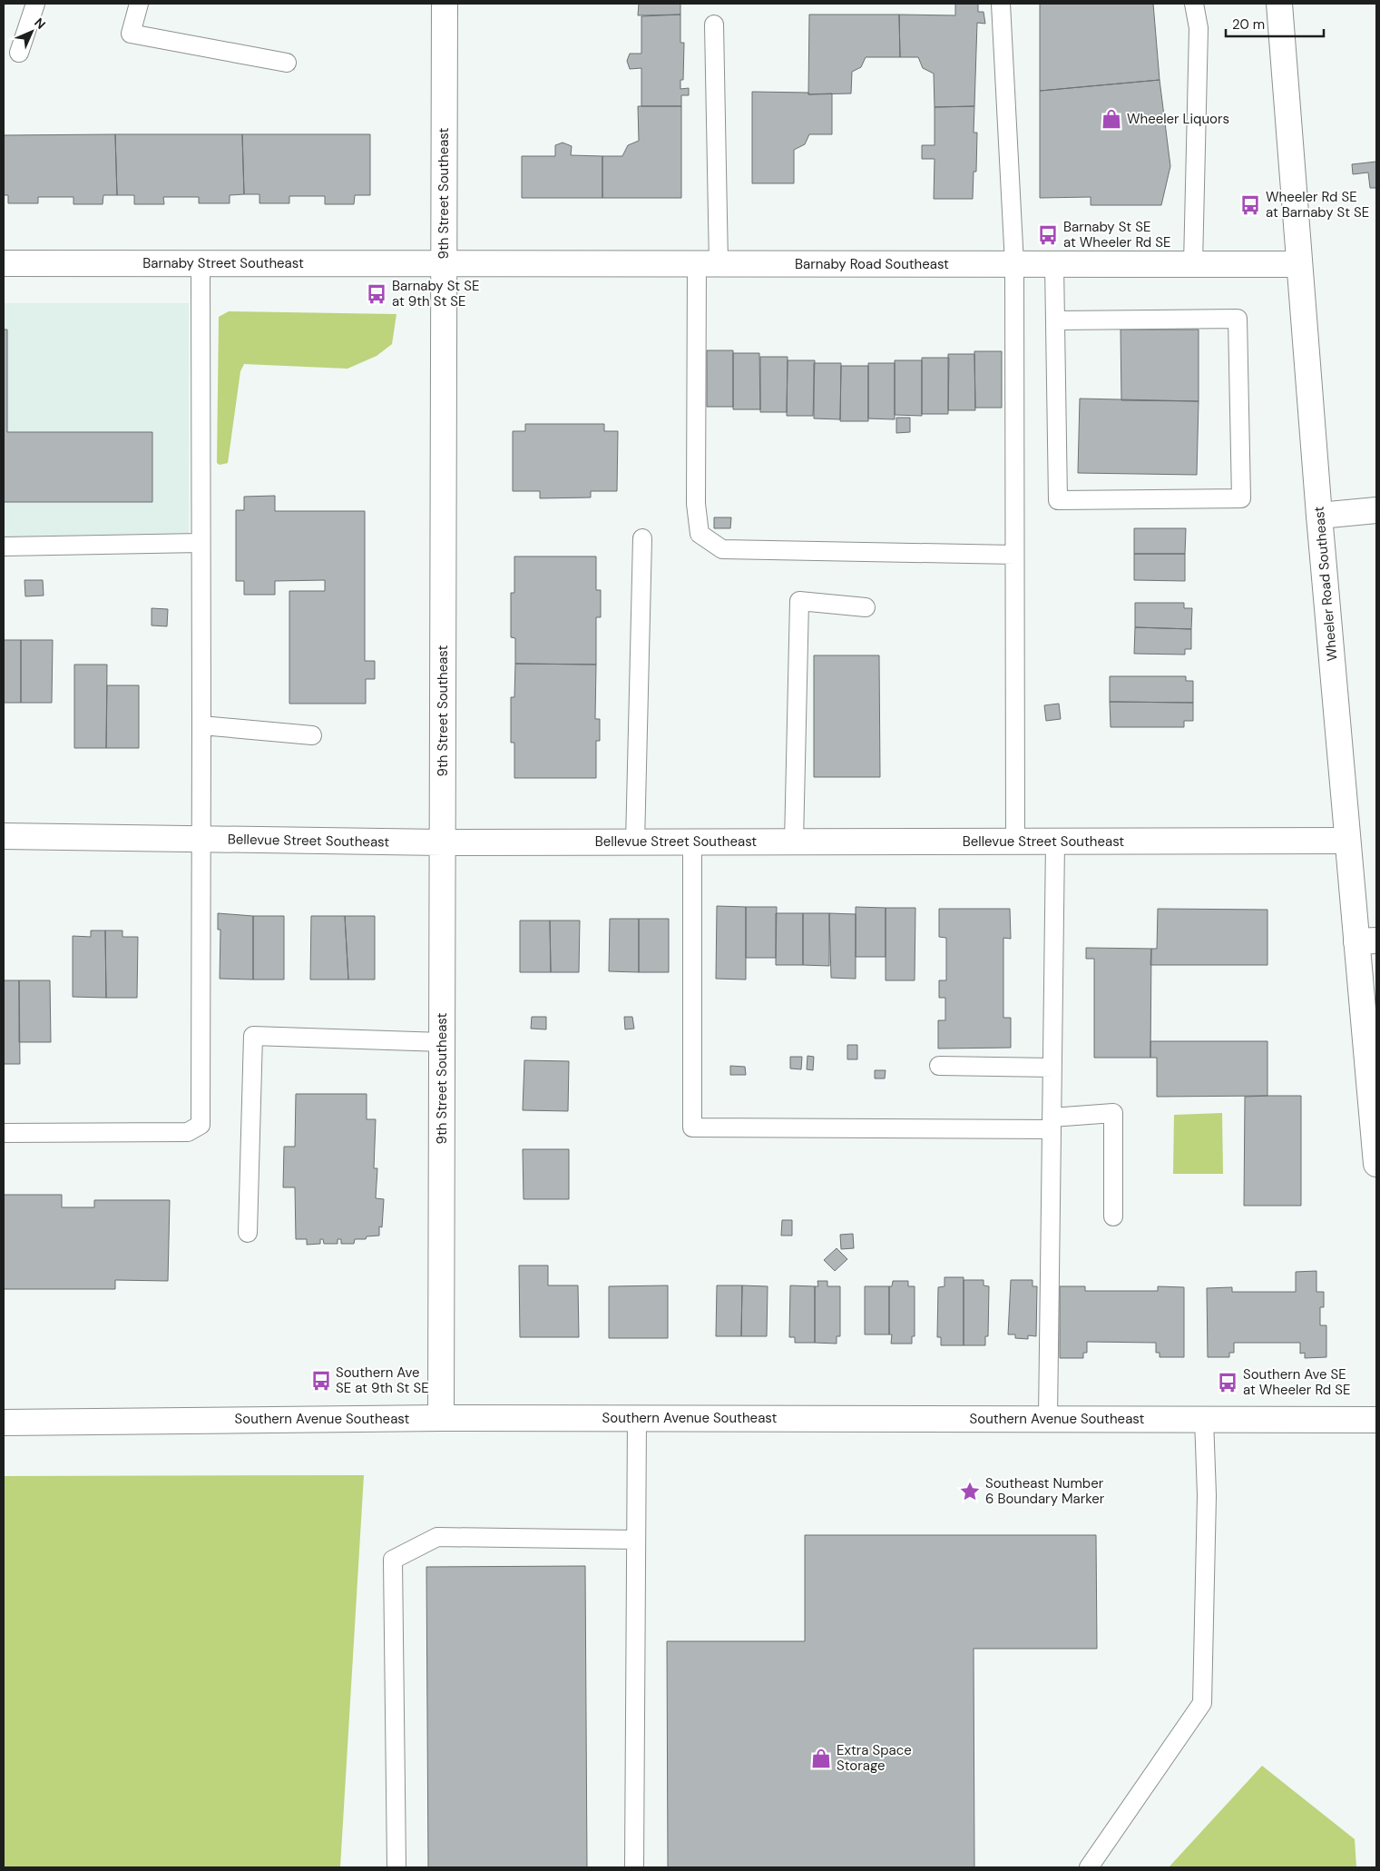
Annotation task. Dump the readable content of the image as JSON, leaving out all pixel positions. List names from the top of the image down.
{
  "streets": {
    "street": [
      "9th Street Southeast",
      "Barnaby Street Southeast",
      "Barnaby Road Southeast",
      "Wheeler Road Southeast",
      "Bellevue Street Southeast",
      "Southern Avenue Southeast"
    ]
  },
  "crossings": [
    ["9th Street Southeast", "Barnaby Street Southeast"],
    ["9th Street Southeast", "Barnaby Road Southeast"],
    ["9th Street Southeast", "Bellevue Street Southeast"],
    ["9th Street Southeast", "Southern Avenue Southeast"],
    ["Barnaby Street Southeast", "Barnaby Road Southeast"],
    ["Barnaby Road Southeast", "Wheeler Road Southeast"],
    ["Wheeler Road Southeast", "Bellevue Street Southeast"]
  ],
  "places": {
    "shop": ["Wheeler Liquors", "Extra Space Storage"],
    "bus stop": [
      "Wheeler Rd SE at Barnaby St SE",
      "Barnaby St SE at Wheeler Rd SE",
      "Barnaby St SE at 9th St SE",
      "Southern Ave SE at 9th St SE",
      "Southern Ave SE at Wheeler Rd SE"
    ],
    "place": ["Southeast Number 6 Boundary Marker"]
  },
  "scale_bar": "20 m",
  "north": "top right"
}
